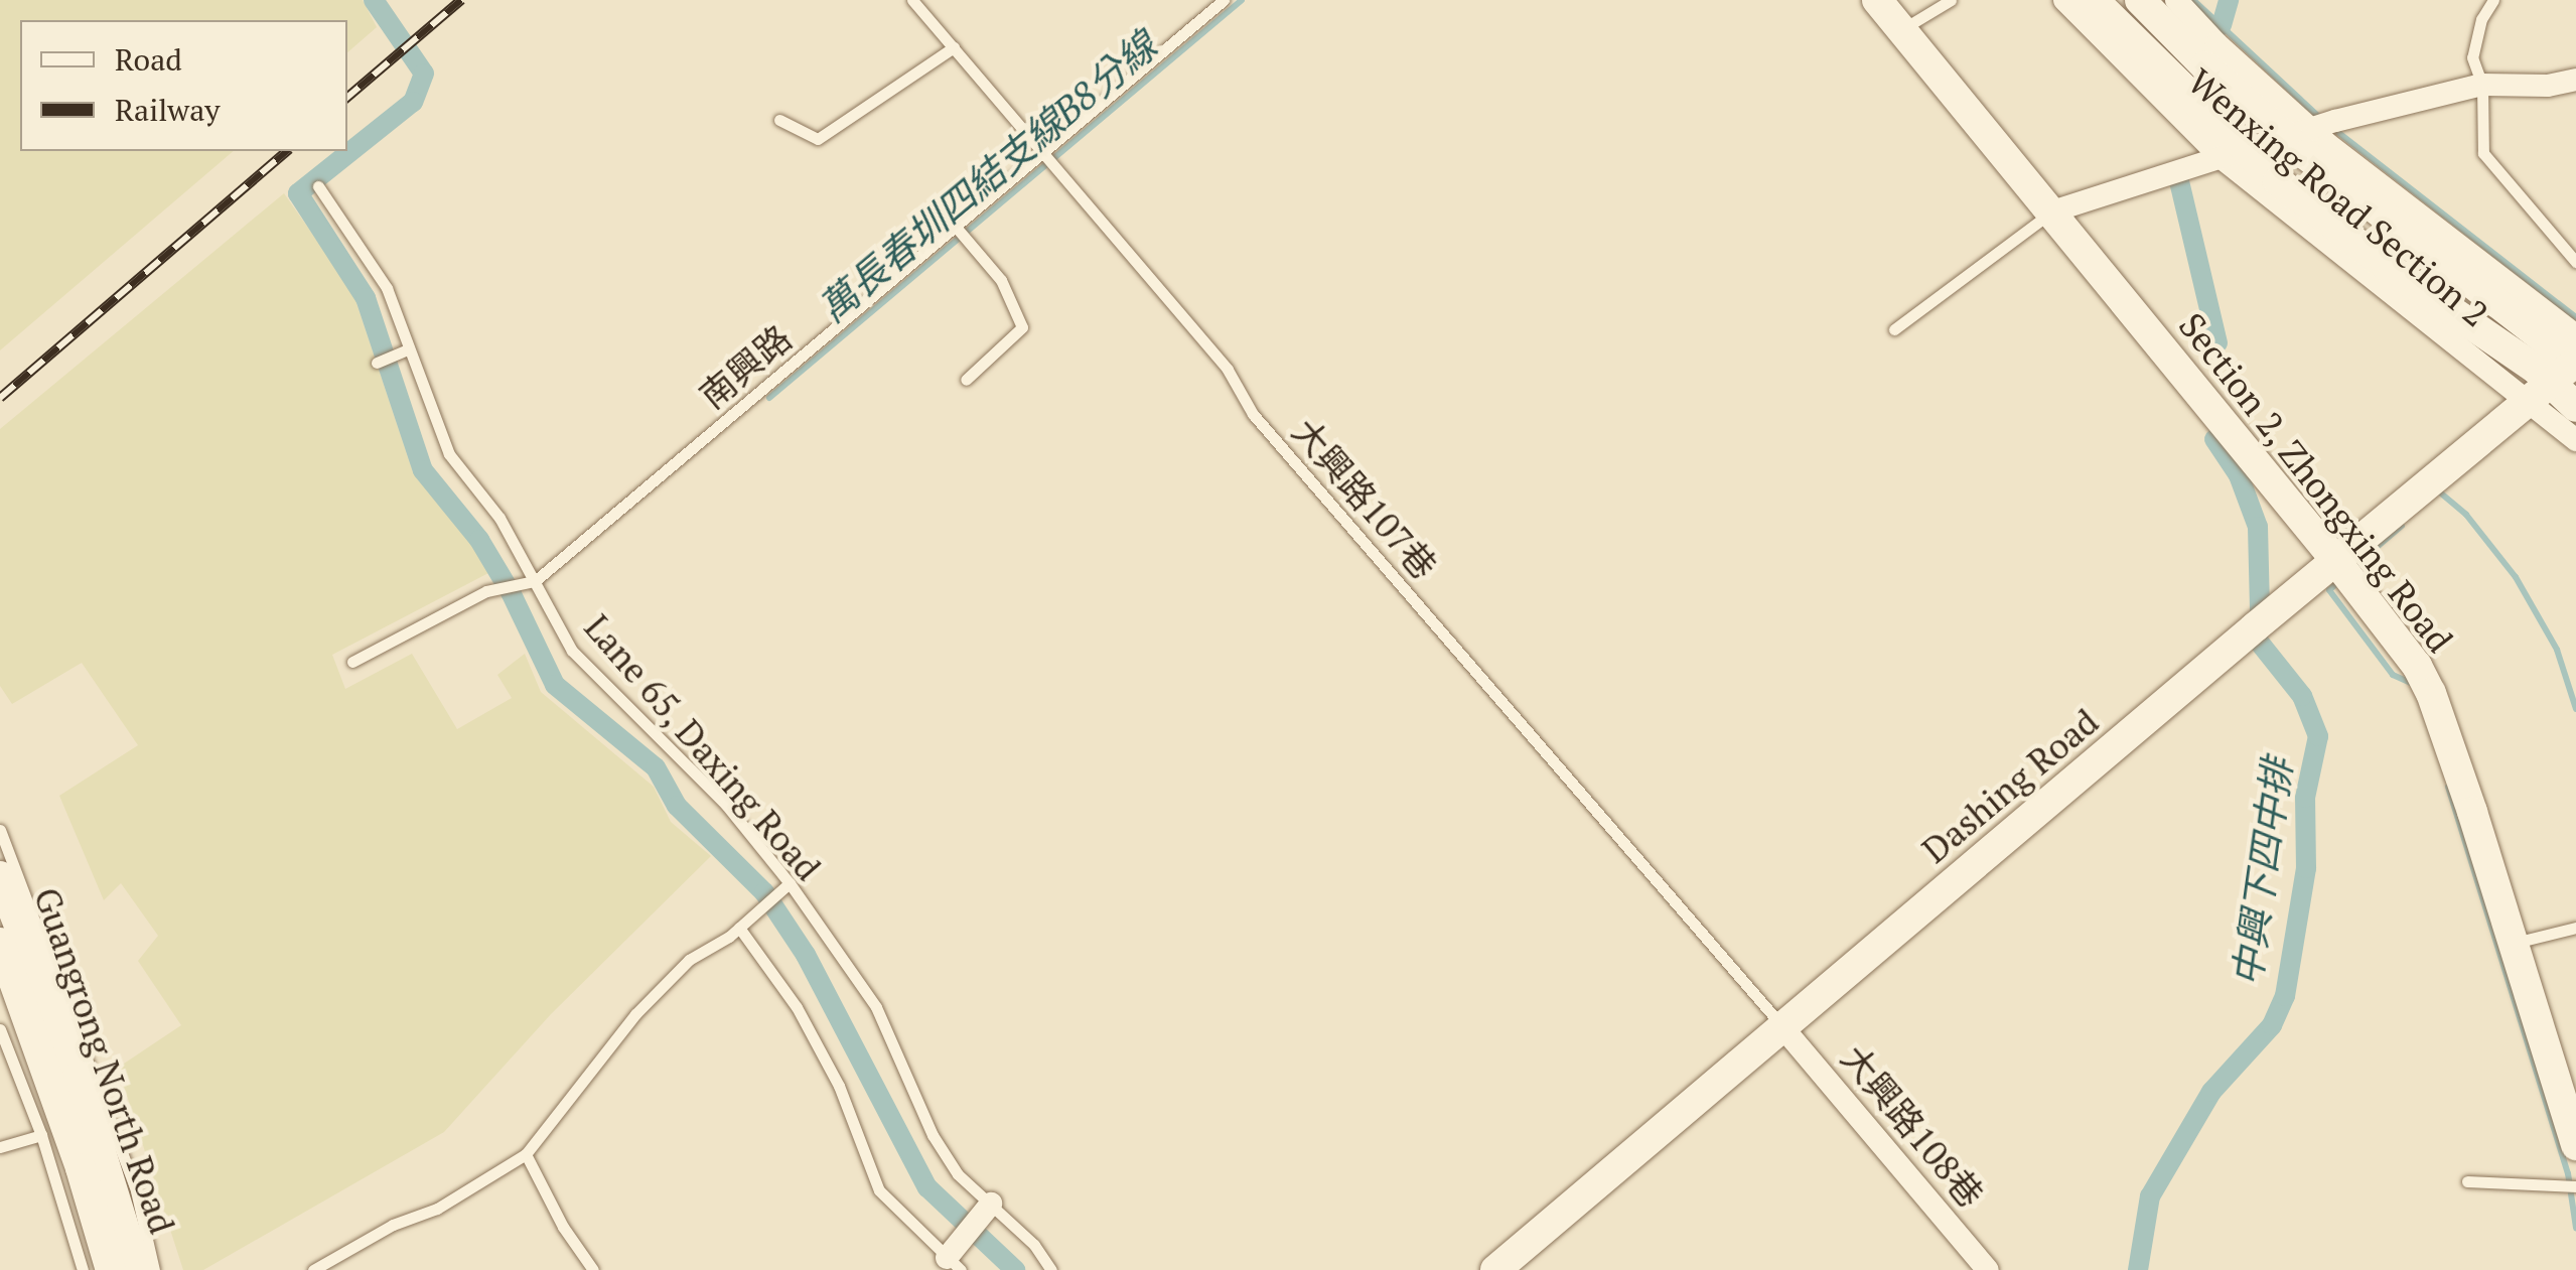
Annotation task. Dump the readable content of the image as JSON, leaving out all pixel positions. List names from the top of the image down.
{
  "streets": {
    "street": [
      "Wenxing Road Section 2",
      "Section 2, Zhongxing Road",
      "Dashing Road",
      "Guangrong North Road",
      "大興路108巷"
    ],
    "lane": ["南興路", "大興路107巷", "Lane 65, Daxing Road"]
  },
  "crossings": [
    ["Wenxing Road Section 2", "Dashing Road"],
    ["南興路", "大興路107巷"],
    ["南興路", "Lane 65, Daxing Road"],
    ["Section 2, Zhongxing Road", "Dashing Road"],
    ["大興路107巷", "Dashing Road"],
    ["大興路107巷", "大興路108巷"],
    ["Dashing Road", "大興路108巷"]
  ],
  "water": ["萬長春圳四結支線B8分線", "中興下四中排"],
  "legend": ["Road", "Railway"]
}
